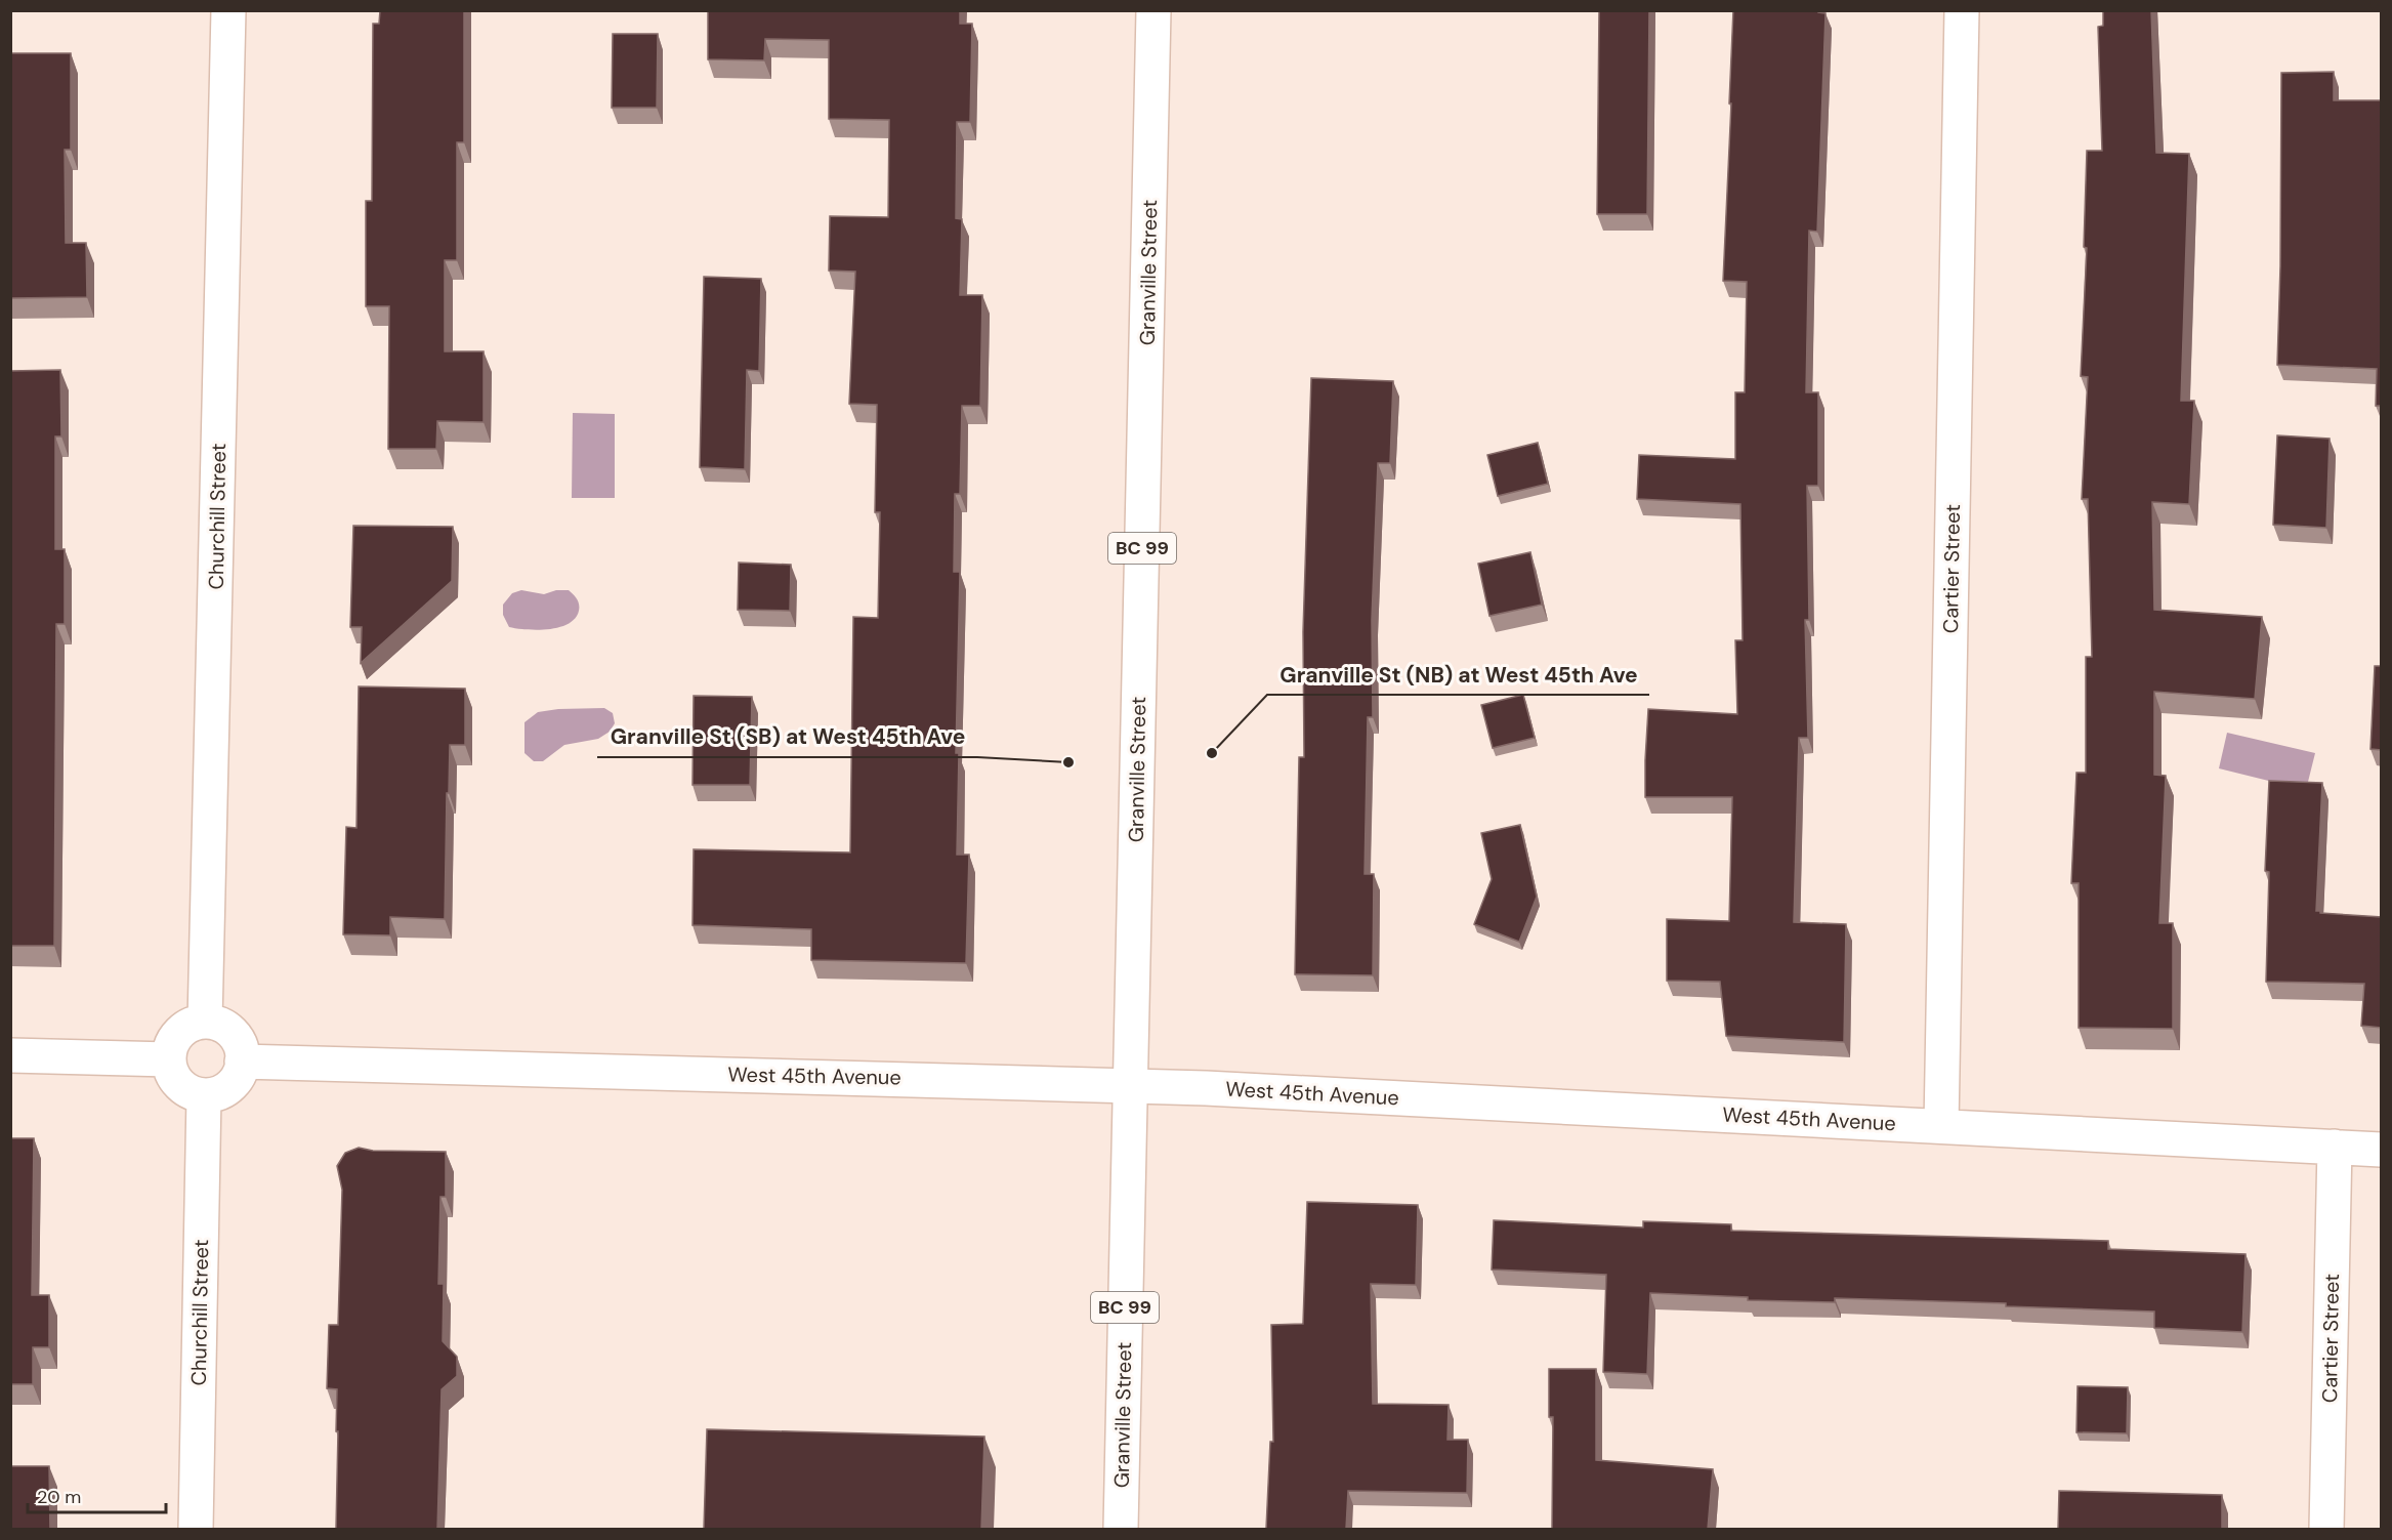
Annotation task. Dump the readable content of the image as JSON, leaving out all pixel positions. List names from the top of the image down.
{
  "streets": {
    "main road": [
      "Granville Street",
      "Churchill Street",
      "BC 99",
      "Cartier Street",
      "West 45th Avenue"
    ]
  },
  "crossings": [
    ["Granville Street", "West 45th Avenue"],
    ["Churchill Street", "West 45th Avenue"],
    ["Cartier Street", "West 45th Avenue"]
  ],
  "places": ["Granville St (NB) at West 45th Ave", "Granville St (SB) at West 45th Ave"],
  "scale_bar": "20 m"
}
